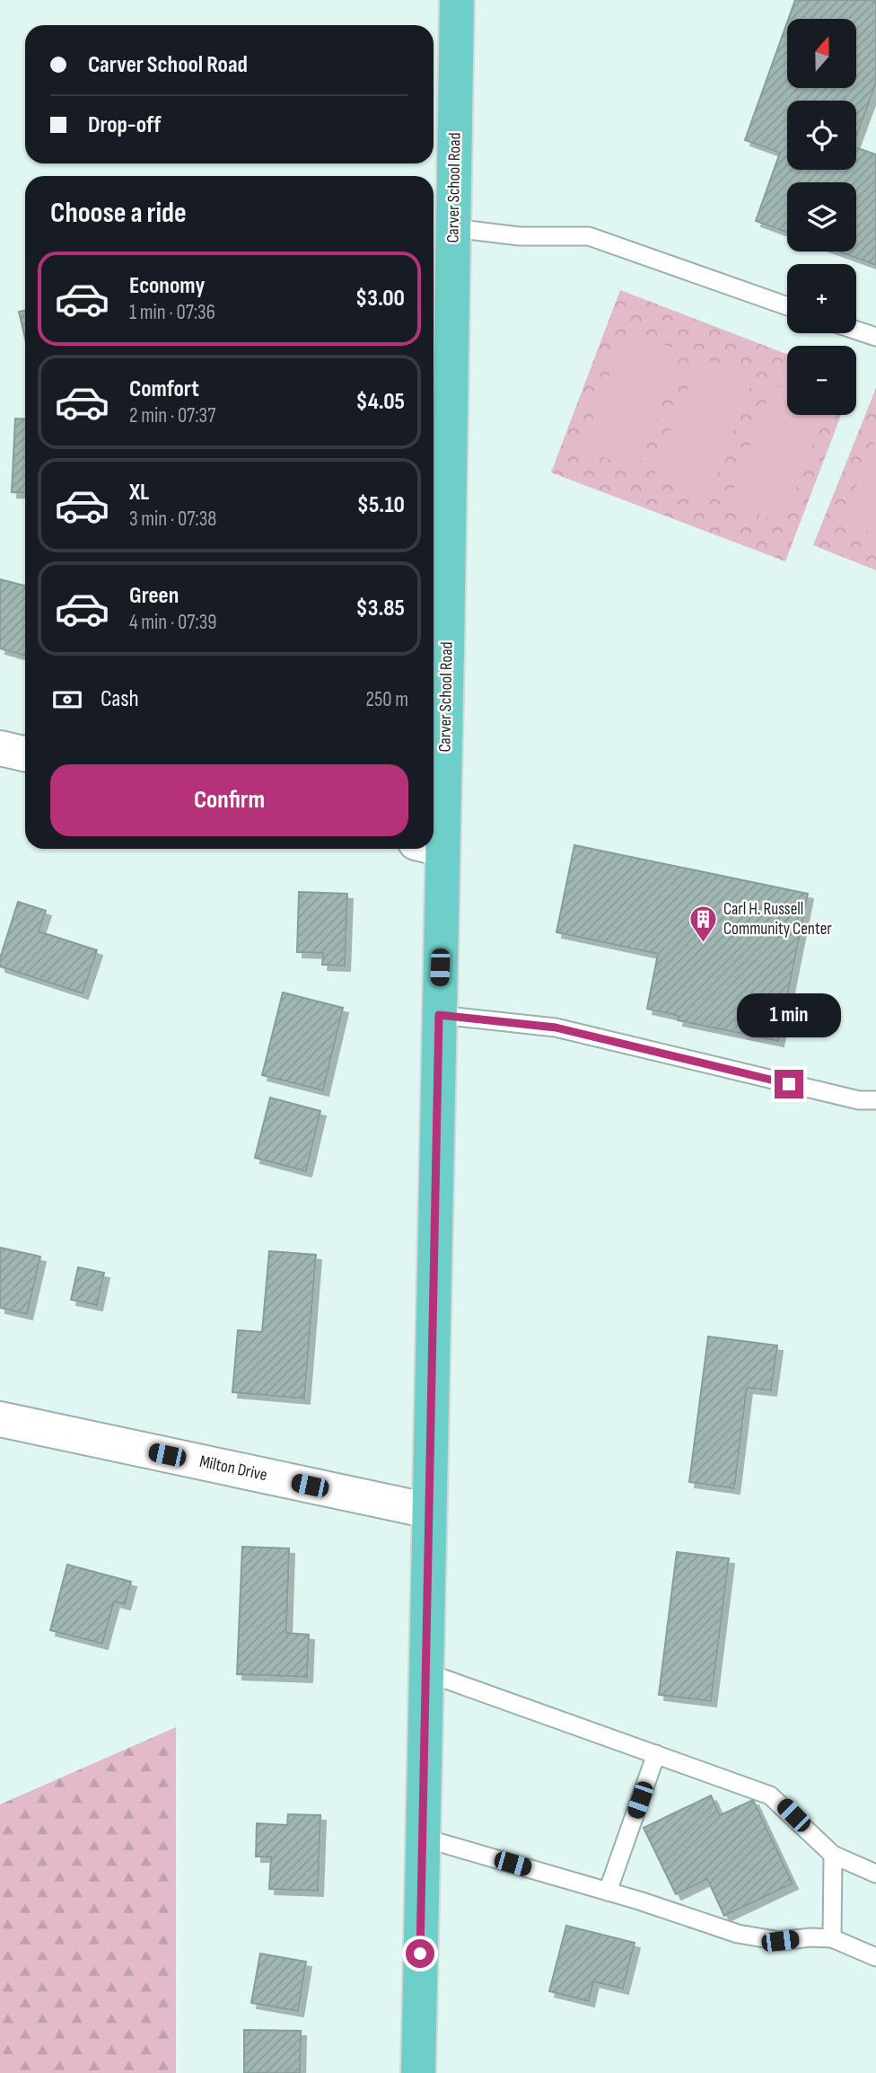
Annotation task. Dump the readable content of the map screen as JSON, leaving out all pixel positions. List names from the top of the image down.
{
  "streets": {
    "main road": ["Carver School Road"],
    "street": ["Milton Drive"]
  },
  "crossings": [
    ["Carver School Road", "Milton Drive"]
  ],
  "places": {
    "building": ["Carl H. Russell Community Center"]
  },
  "north": "top",
  "page": {
    "map_buttons": ["+", "−"],
    "banner": ["Carver School Road", "Drop-off"],
    "heading": "Choose a ride",
    "list": [
      {
        "name": "Economy",
        "note": "1 min · 07:36",
        "value": "$3.00"
      },
      {
        "name": "Comfort",
        "note": "2 min · 07:37",
        "value": "$4.05"
      },
      {
        "name": "XL",
        "note": "3 min · 07:38",
        "value": "$5.10"
      },
      {
        "name": "Green",
        "note": "4 min · 07:39",
        "value": "$3.85"
      }
    ],
    "pay": ["Cash", "250 m"],
    "buttons": "Confirm",
    "bubble": "1 min"
  }
}
